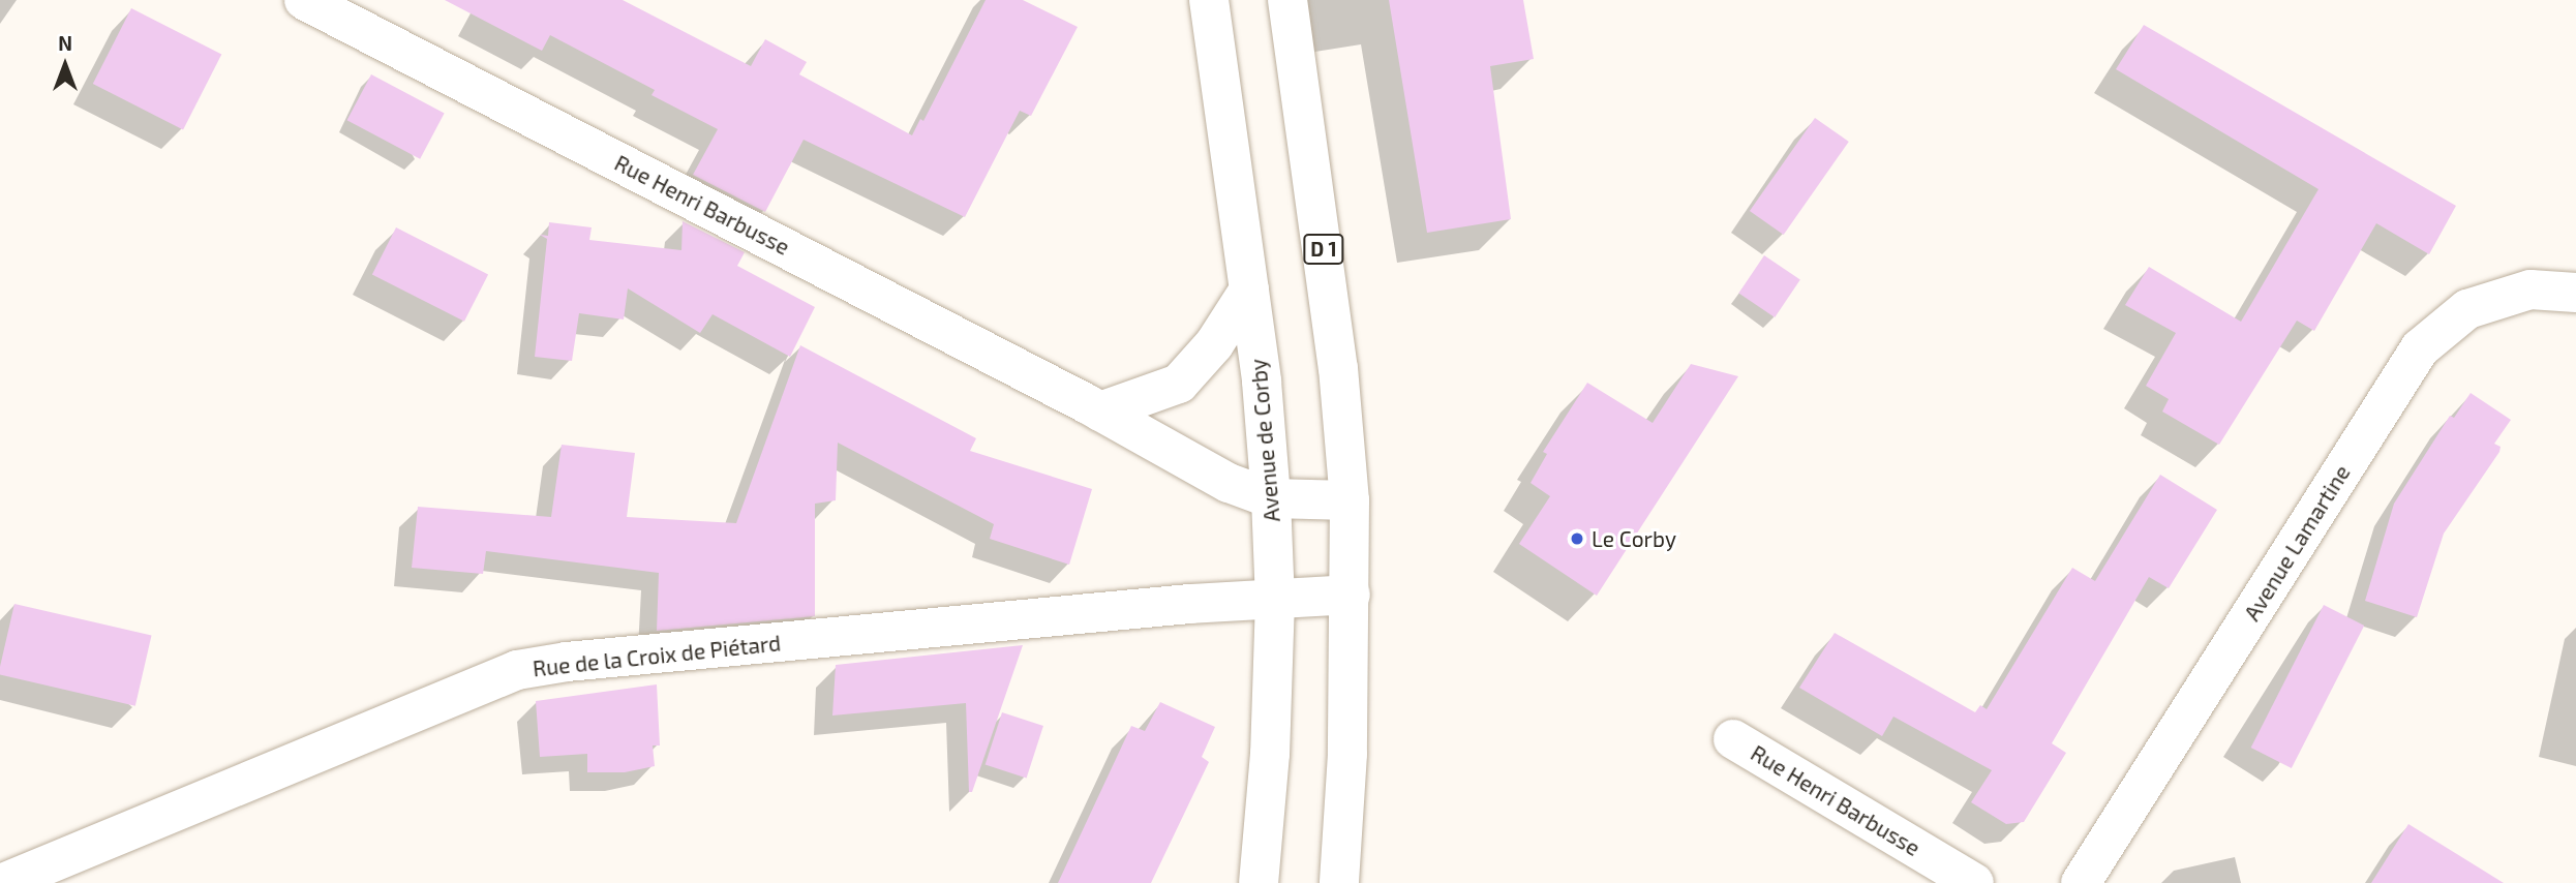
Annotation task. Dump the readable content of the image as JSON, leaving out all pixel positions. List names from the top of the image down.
{
  "streets": {
    "street": [
      "Rue Henri Barbusse",
      "D 1",
      "Avenue de Corby",
      "Avenue Lamartine",
      "Rue de la Croix de Piétard"
    ]
  },
  "crossings": [
    ["Rue Henri Barbusse", "D 1"],
    ["Rue Henri Barbusse", "Avenue de Corby"],
    ["D 1", "Rue de la Croix de Piétard"],
    ["Avenue de Corby", "Rue de la Croix de Piétard"]
  ],
  "places": ["Le Corby"],
  "north": "top"
}
